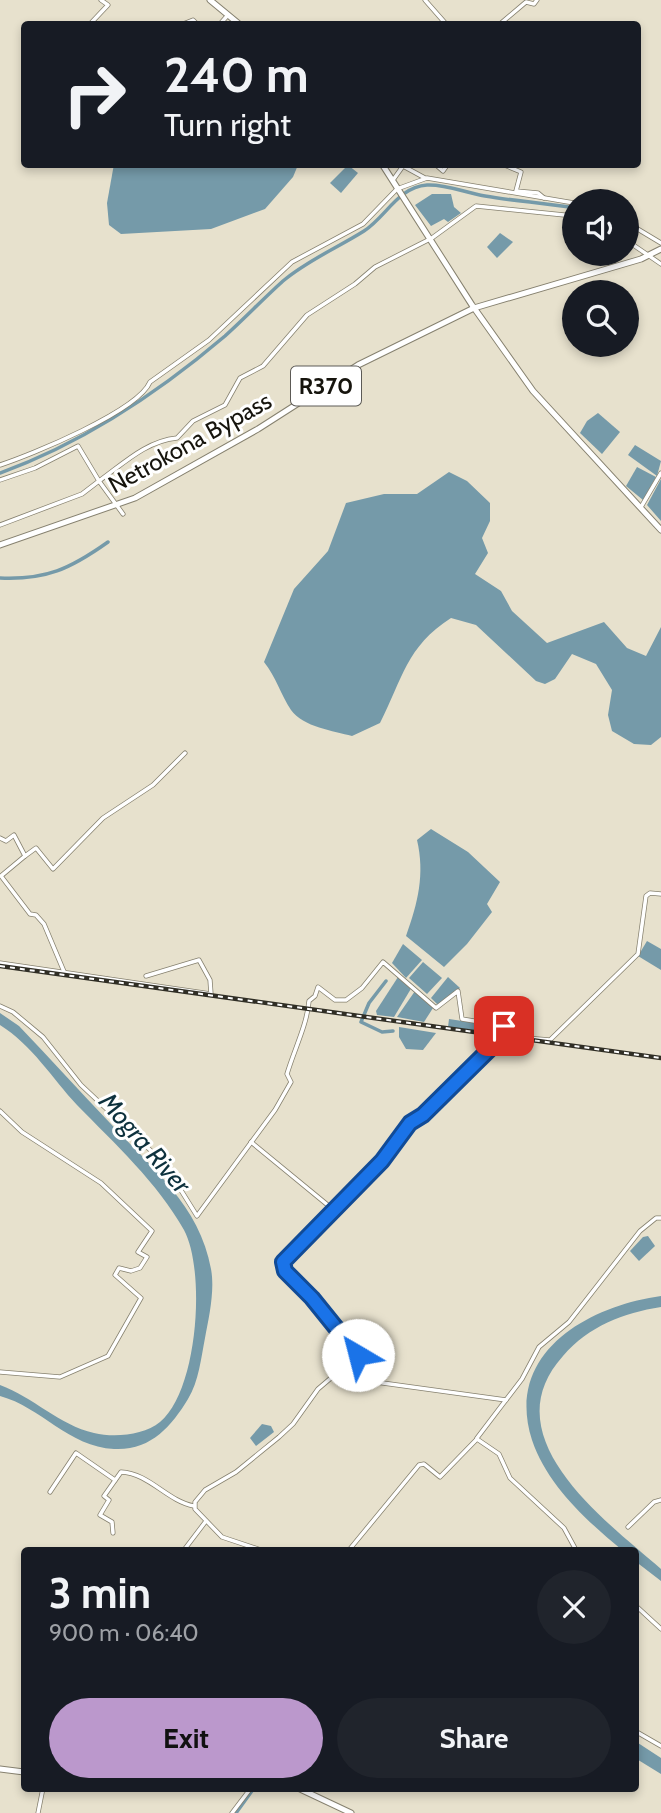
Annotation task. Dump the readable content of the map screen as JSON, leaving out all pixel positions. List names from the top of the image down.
{
  "streets": {
    "main road": ["R370", "Netrokona Bypass"]
  },
  "water": ["Mogra River"],
  "page": {
    "turn": ["240 m", "Turn right"],
    "heading": ["3 min", "900 m · 06:40"],
    "buttons": ["Exit", "Share"]
  }
}
